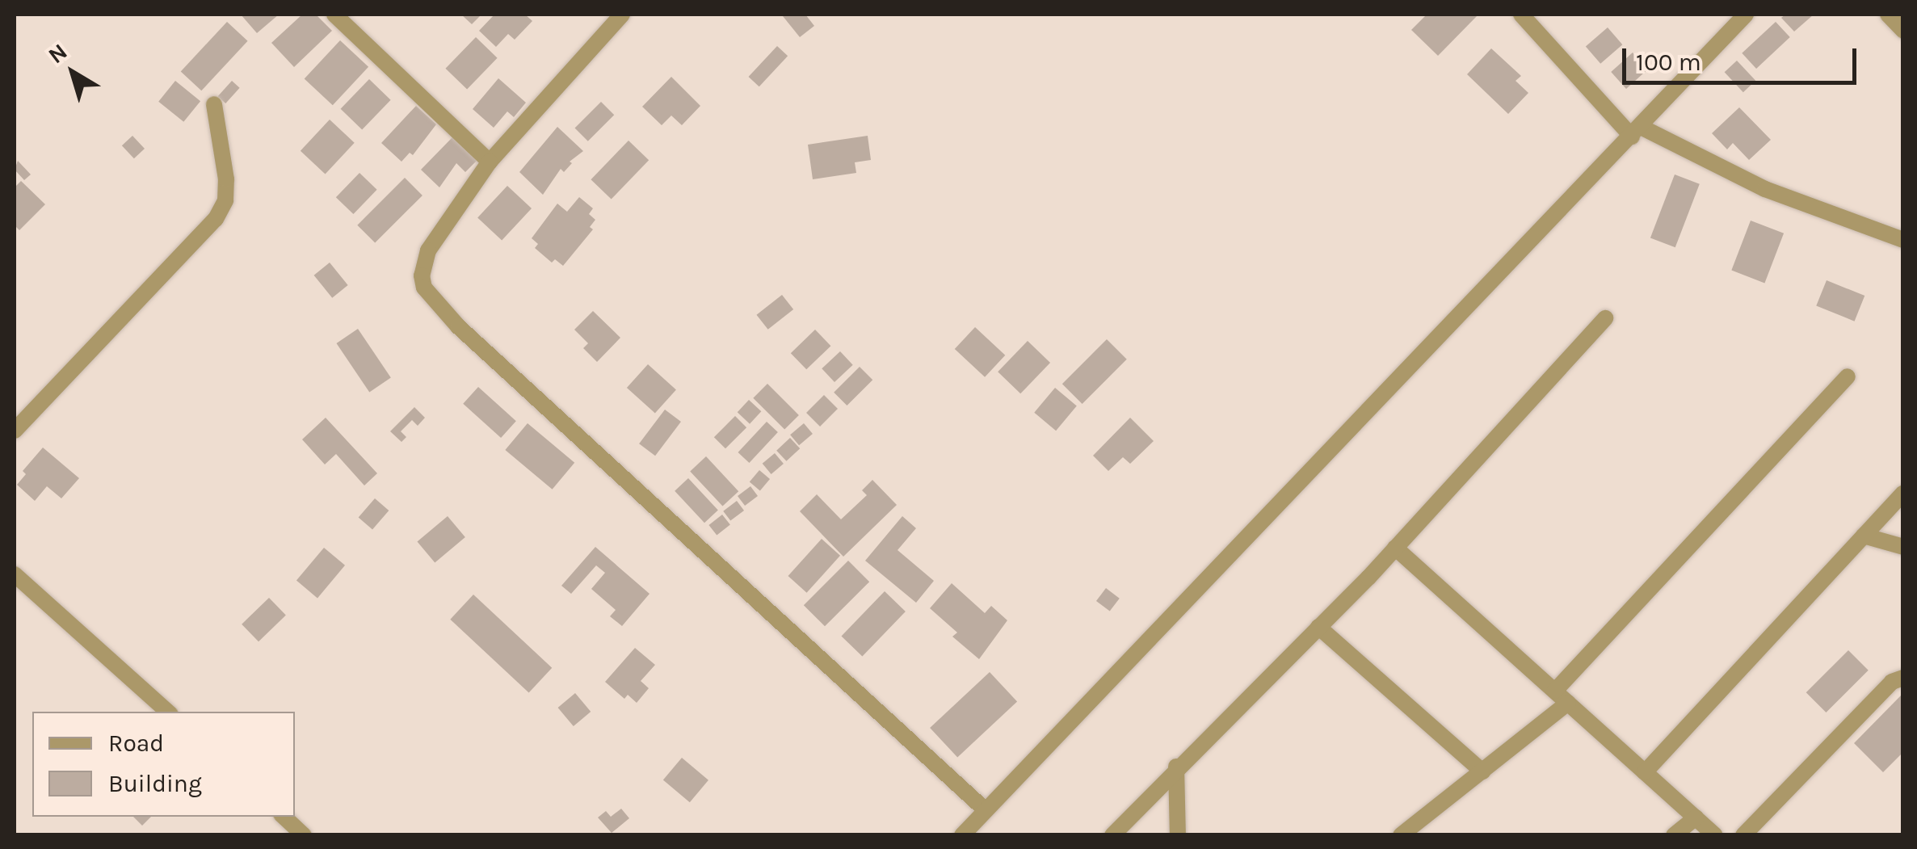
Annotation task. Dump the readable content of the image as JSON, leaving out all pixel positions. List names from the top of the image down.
{
  "legend": ["Road", "Building"],
  "scale_bar": "100 m",
  "north": "top left"
}
